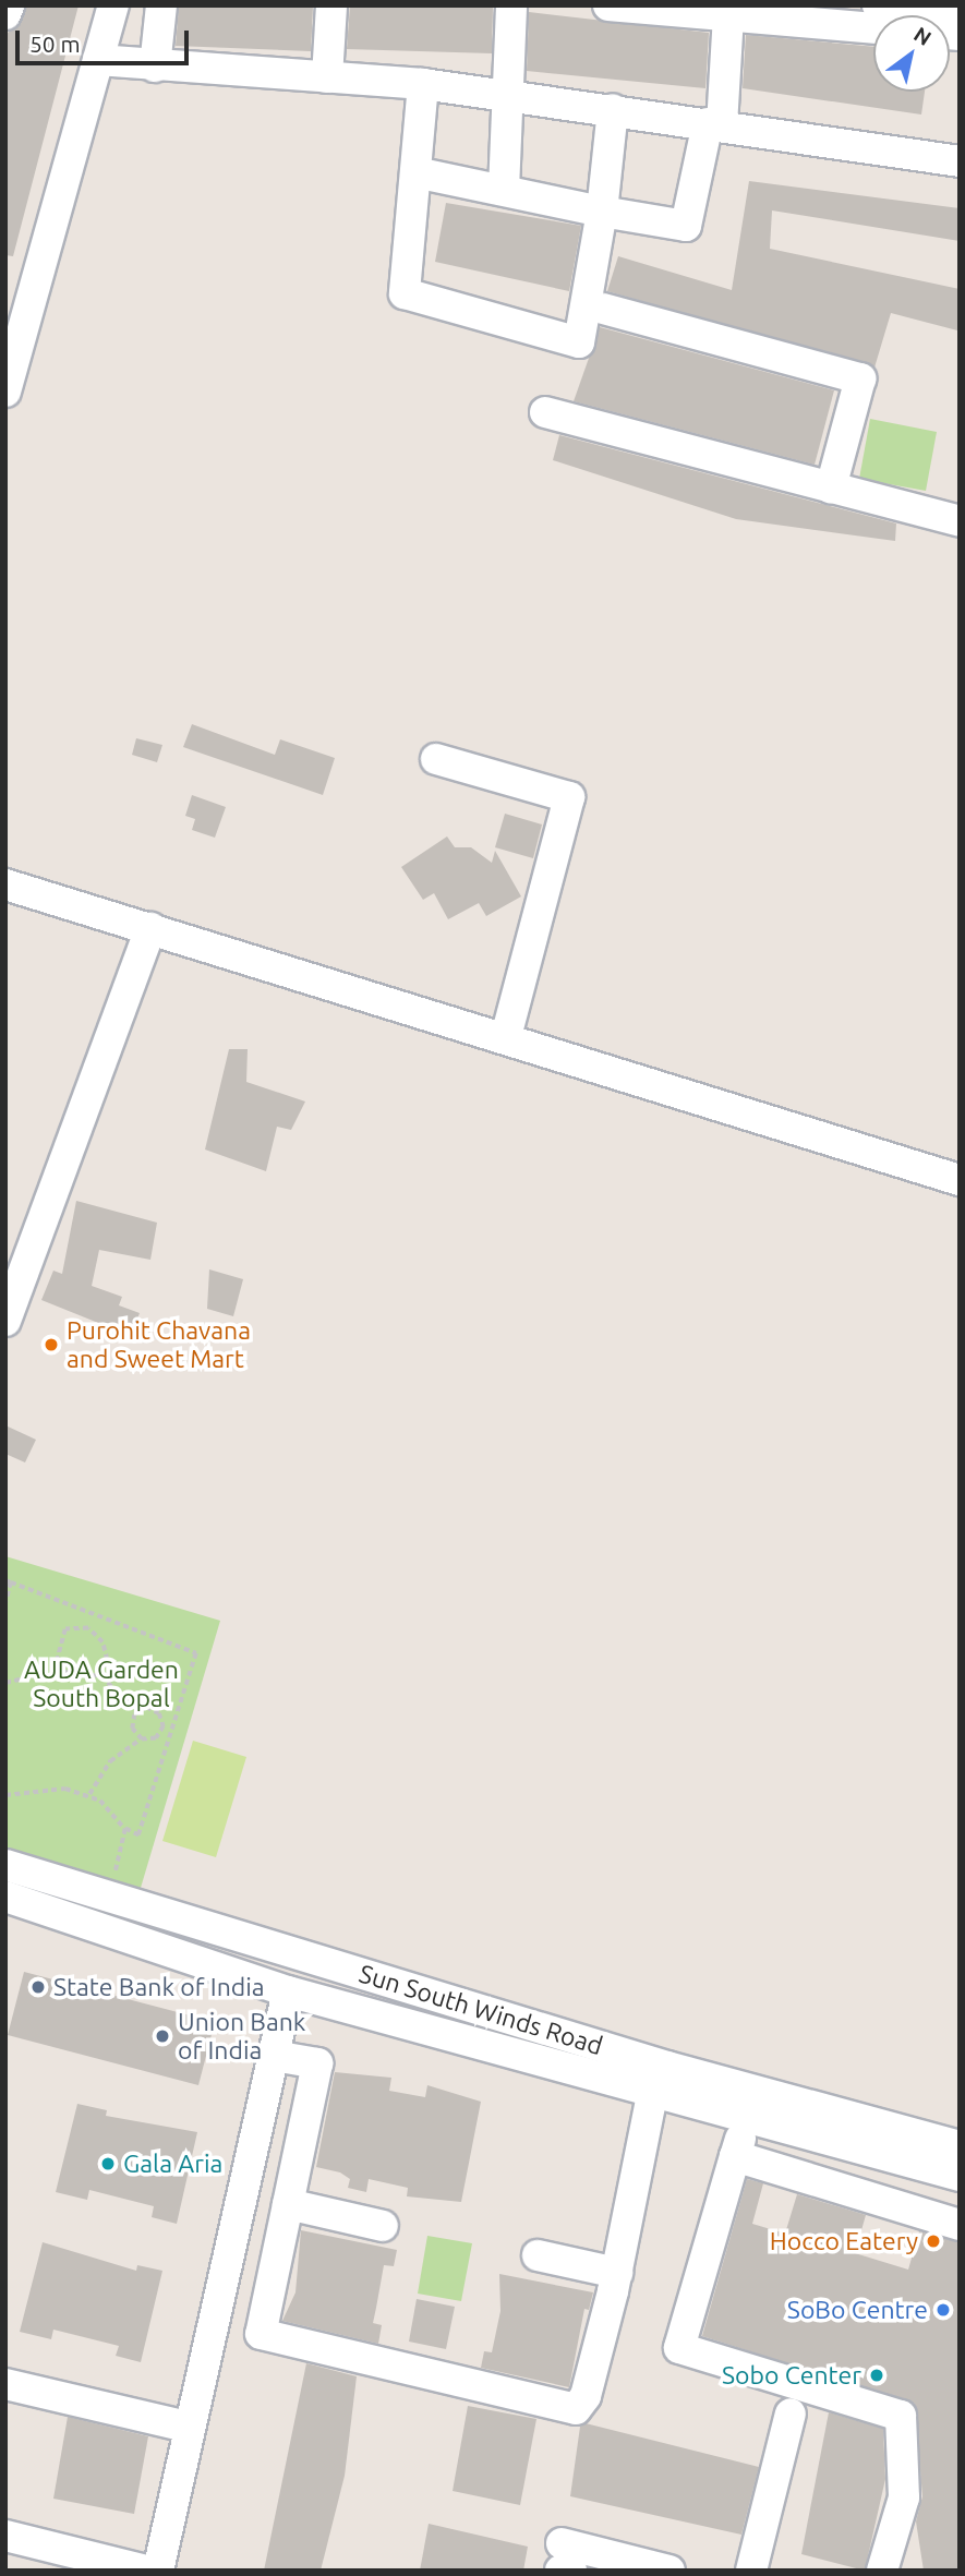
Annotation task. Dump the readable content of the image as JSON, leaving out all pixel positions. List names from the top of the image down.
{
  "streets": {
    "street": ["Sun South Winds Road"]
  },
  "parks": ["AUDA Garden South Bopal"],
  "places": [
    "Purohit Chavana and Sweet Mart",
    "State Bank of India",
    "Union Bank of India",
    "Gala Aria",
    "Hocco Eatery",
    "SoBo Centre",
    "Sobo Center"
  ],
  "scale_bar": "50 m",
  "north": "top right"
}
